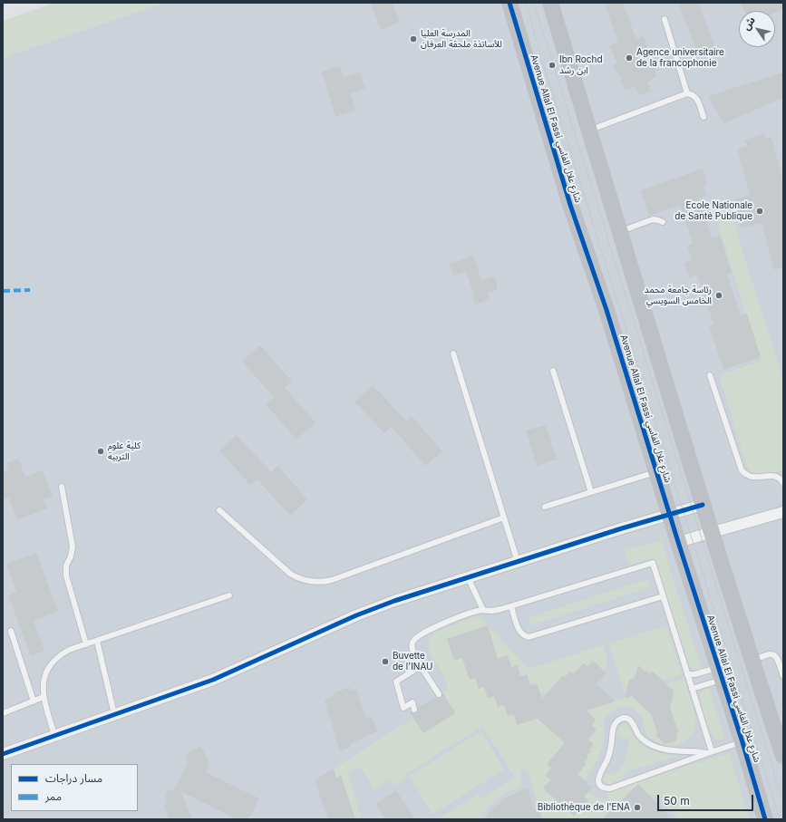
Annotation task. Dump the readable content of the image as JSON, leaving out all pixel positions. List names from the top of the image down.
{
  "streets": {
    "street": ["Avenue Allal El Fassi شارع علال الفاسي"]
  },
  "places": [
    "المدرسة العليا للأساتذة ملحقة العرفان",
    "Agence universitaire de la francophonie",
    "Ibn Rochd ابن رشد",
    "Ecole Nationale de Santé Publique",
    "رئاسة جامعة محمد الخامس السويسي",
    "كلية علوم التربية",
    "Buvette de l'INAU",
    "Bibliothèque de l'ENA"
  ],
  "legend": ["مسار دراجات", "ممر"],
  "scale_bar": "50 m",
  "north": "top left"
}
